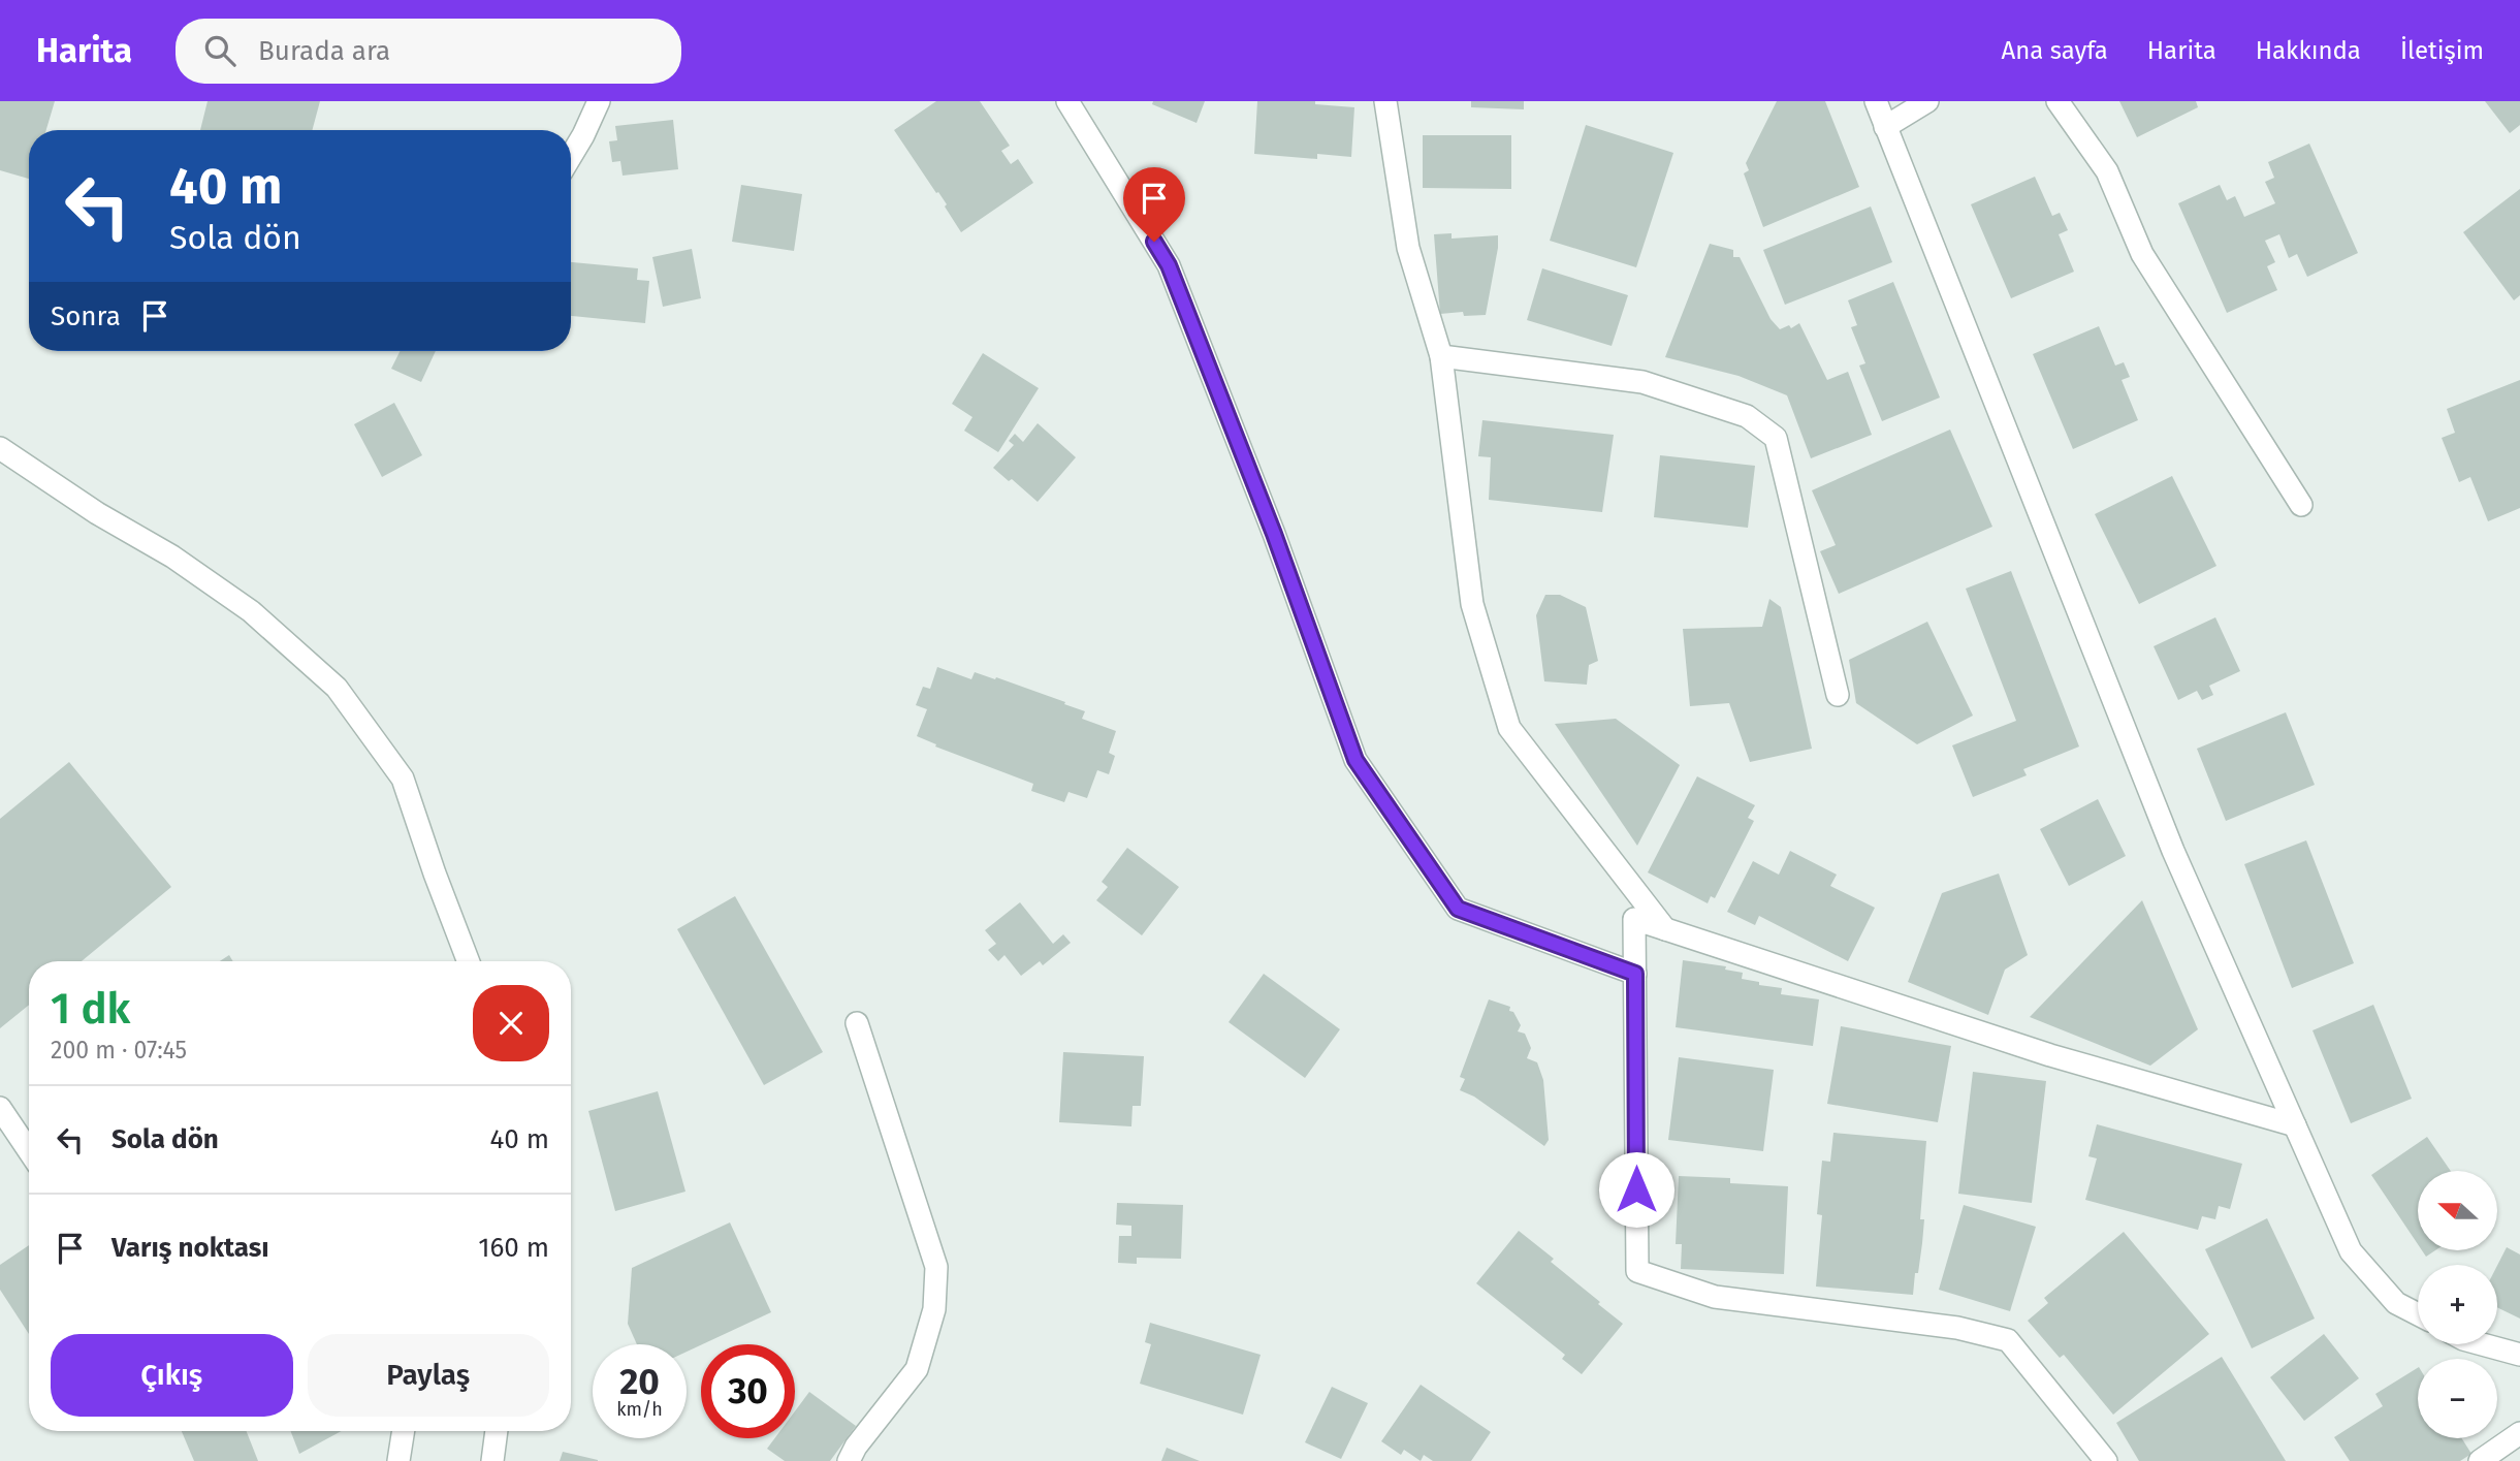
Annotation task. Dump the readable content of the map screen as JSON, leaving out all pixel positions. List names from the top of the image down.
{
  "north": "left",
  "page": {
    "header": "Harita",
    "search": "Burada ara",
    "nav": [
      "Ana sayfa",
      "Harita",
      "Hakkında",
      "İletişim"
    ],
    "turn": ["40 m", "Sola dön"],
    "then": "Sonra",
    "heading": ["1 dk", "200 m · 07:45"],
    "list": [
      {
        "name": "Sola dön",
        "value": "40 m"
      },
      {
        "name": "Varış noktası",
        "value": "160 m"
      }
    ],
    "map_buttons": ["+", "−"],
    "buttons": ["Çıkış", "Paylaş"],
    "speed": "20 km/h",
    "limit": "30"
  }
}
